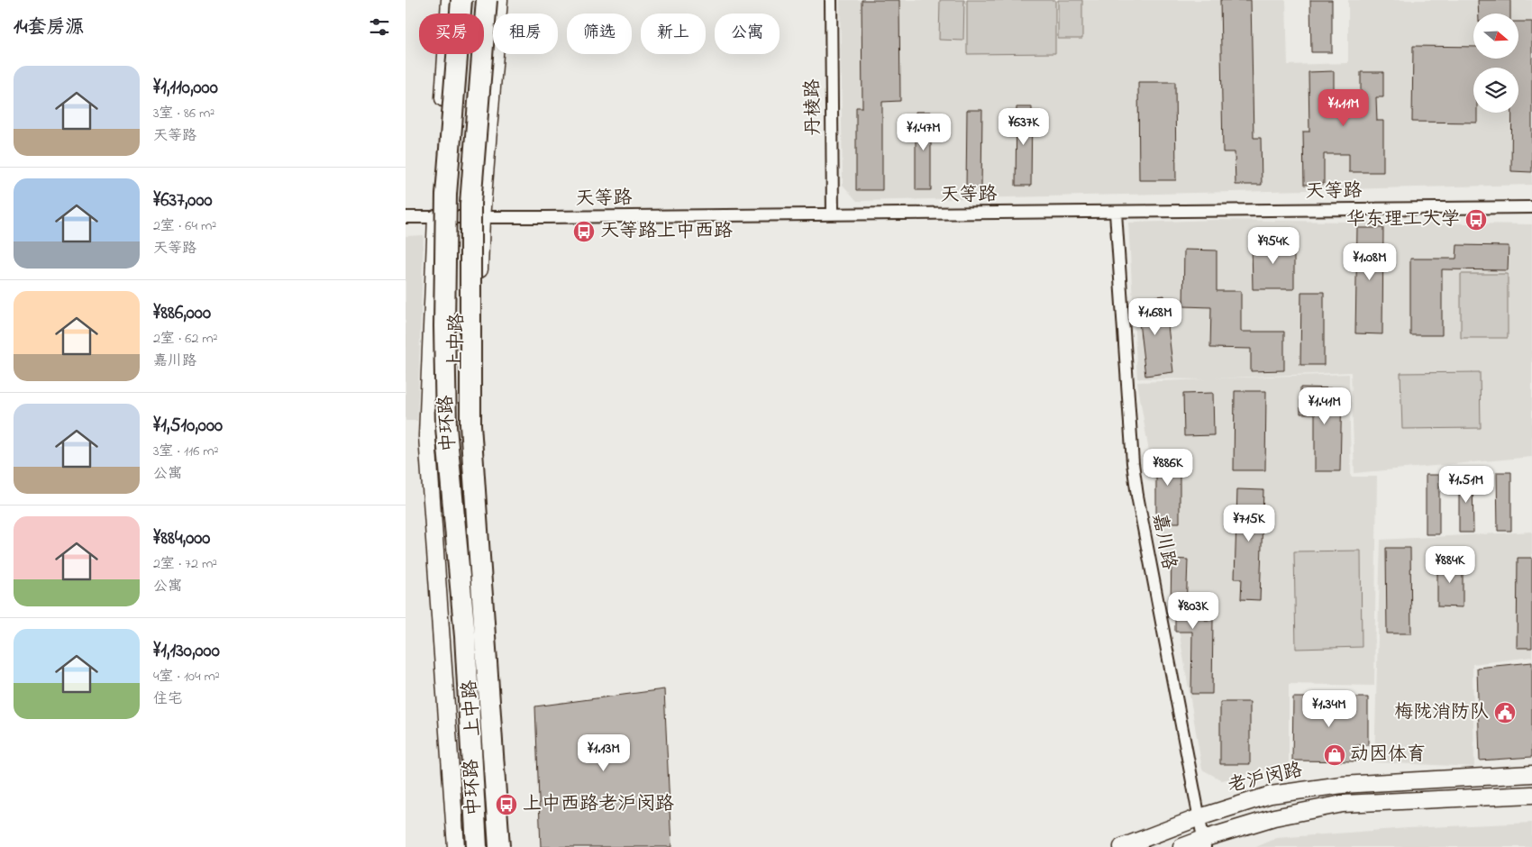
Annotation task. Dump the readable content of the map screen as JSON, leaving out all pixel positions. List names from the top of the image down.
{
  "streets": {
    "highway": ["中环路"],
    "main road": ["上中路", "老沪闵路"],
    "street": ["丹棱路", "天等路", "嘉川路"]
  },
  "crossings": [
    ["丹棱路", "天等路"],
    ["天等路", "上中路"],
    ["天等路", "嘉川路"],
    ["嘉川路", "老沪闵路"]
  ],
  "places": {
    "bus stop": ["华东理工大学", "天等路上中西路", "上中西路老沪闵路"],
    "public building": ["梅陇消防队"],
    "shop": ["动因体育"]
  },
  "north": "right",
  "page": {
    "heading": "14套房源",
    "chip": [
      "买房",
      "租房",
      "筛选",
      "新上",
      "公寓"
    ],
    "list": [
      {
        "name": "¥1,110,000",
        "note": "3室 · 86 m² · 天等路"
      },
      {
        "name": "¥637,000",
        "note": "2室 · 64 m² · 天等路"
      },
      {
        "name": "¥886,000",
        "note": "2室 · 62 m² · 嘉川路"
      },
      {
        "name": "¥1,510,000",
        "note": "3室 · 116 m² · 公寓"
      },
      {
        "name": "¥884,000",
        "note": "2室 · 72 m² · 公寓"
      },
      {
        "name": "¥1,130,000",
        "note": "4室 · 104 m² · 住宅"
      }
    ],
    "price": [
      "¥1.11M",
      "¥637K",
      "¥1.47M",
      "¥954K",
      "¥1.08M",
      "¥1.68M",
      "¥1.41M",
      "¥886K",
      "¥1.51M",
      "¥715K",
      "¥884K",
      "¥803K",
      "¥1.34M",
      "¥1.13M"
    ]
  }
}
